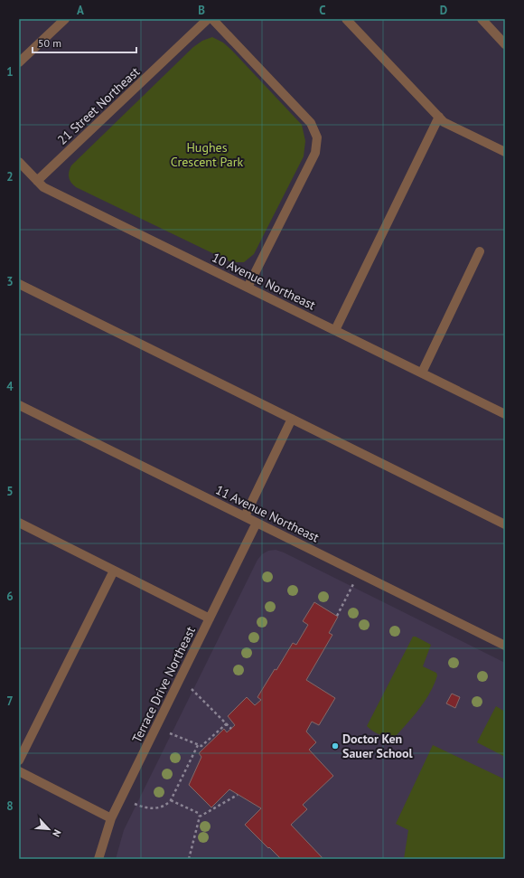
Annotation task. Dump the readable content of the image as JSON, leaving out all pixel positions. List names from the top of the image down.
{
  "streets": {
    "street": [
      "21 Street Northeast",
      "10 Avenue Northeast",
      "11 Avenue Northeast",
      "Terrace Drive Northeast"
    ]
  },
  "crossings": [
    ["21 Street Northeast", "10 Avenue Northeast"],
    ["11 Avenue Northeast", "Terrace Drive Northeast"]
  ],
  "parks": ["Hughes Crescent Park"],
  "places": ["Doctor Ken Sauer School"],
  "scale_bar": "50 m",
  "north": "bottom right",
  "grid": {
    "columns": [
      "A",
      "B",
      "C",
      "D"
    ],
    "rows": [
      "1",
      "2",
      "3",
      "4",
      "5",
      "6",
      "7",
      "8"
    ]
  }
}
